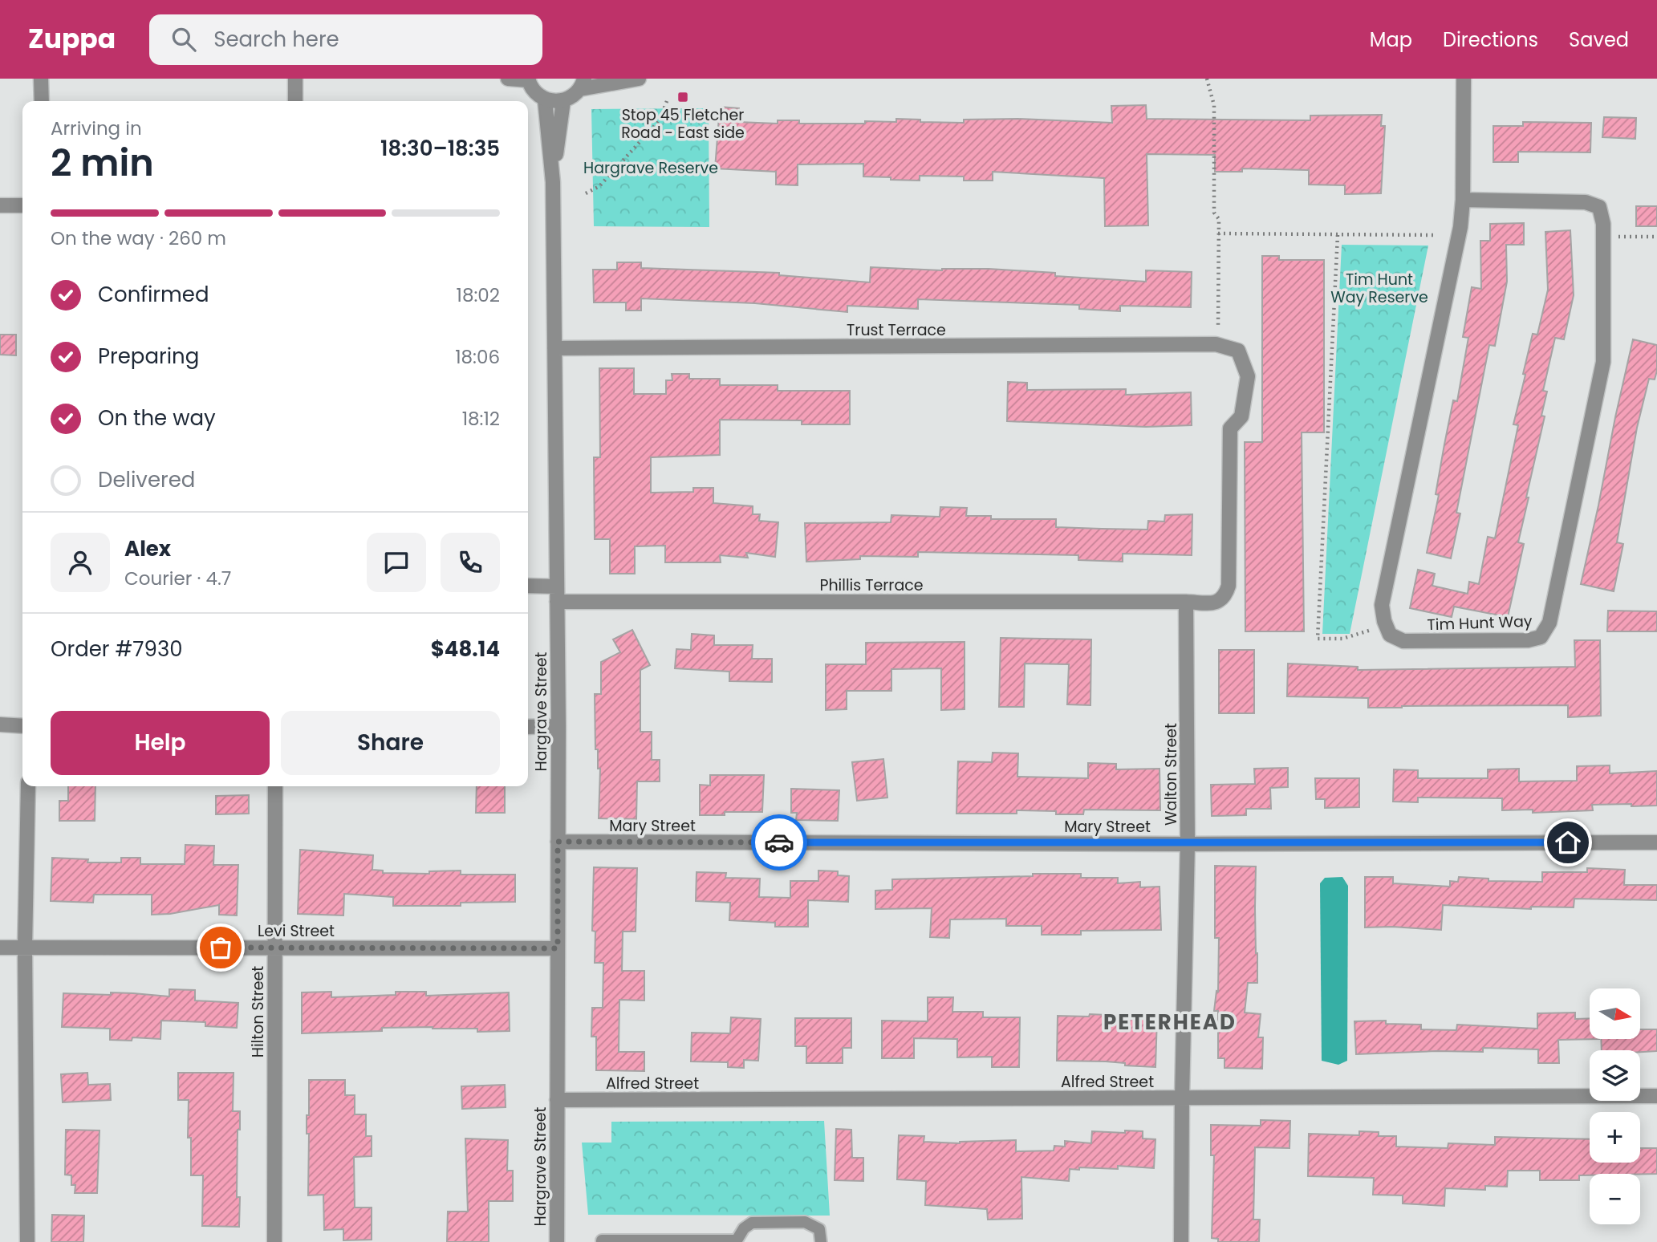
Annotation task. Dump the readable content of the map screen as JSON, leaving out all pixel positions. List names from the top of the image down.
{
  "streets": {
    "street": [
      "Trust Terrace",
      "Phillis Terrace",
      "Tim Hunt Way",
      "Hargrave Street",
      "Walton Street",
      "Mary Street",
      "Levi Street",
      "Hilton Street",
      "Alfred Street"
    ]
  },
  "crossings": [
    ["Trust Terrace", "Phillis Terrace"],
    ["Trust Terrace", "Hargrave Street"],
    ["Trust Terrace", "Walton Street"],
    ["Phillis Terrace", "Hargrave Street"],
    ["Phillis Terrace", "Walton Street"],
    ["Hargrave Street", "Mary Street"],
    ["Hargrave Street", "Levi Street"],
    ["Hargrave Street", "Alfred Street"],
    ["Walton Street", "Mary Street"],
    ["Walton Street", "Alfred Street"],
    ["Levi Street", "Hilton Street"]
  ],
  "districts": ["PETERHEAD"],
  "parks": ["Hargrave Reserve", "Tim Hunt Way Reserve"],
  "places": {
    "transit": ["Stop 45 Fletcher Road - East side"]
  },
  "north": "right",
  "page": {
    "header": "Zuppa",
    "search": "Search here",
    "nav": ["Map", "Directions", "Saved"],
    "heading": ["2 min", "Arriving in", "18:30–18:35"],
    "panel": [
      "Alex",
      "Courier · 4.7",
      "Order #7930",
      "$48.14"
    ],
    "bar": "On the way · 260 m",
    "list": [
      ["Confirmed", "18:02"],
      ["Preparing", "18:06"],
      ["On the way", "18:12"],
      "Delivered"
    ],
    "buttons": ["Help", "Share"],
    "map_buttons": ["+", "−"]
  }
}
